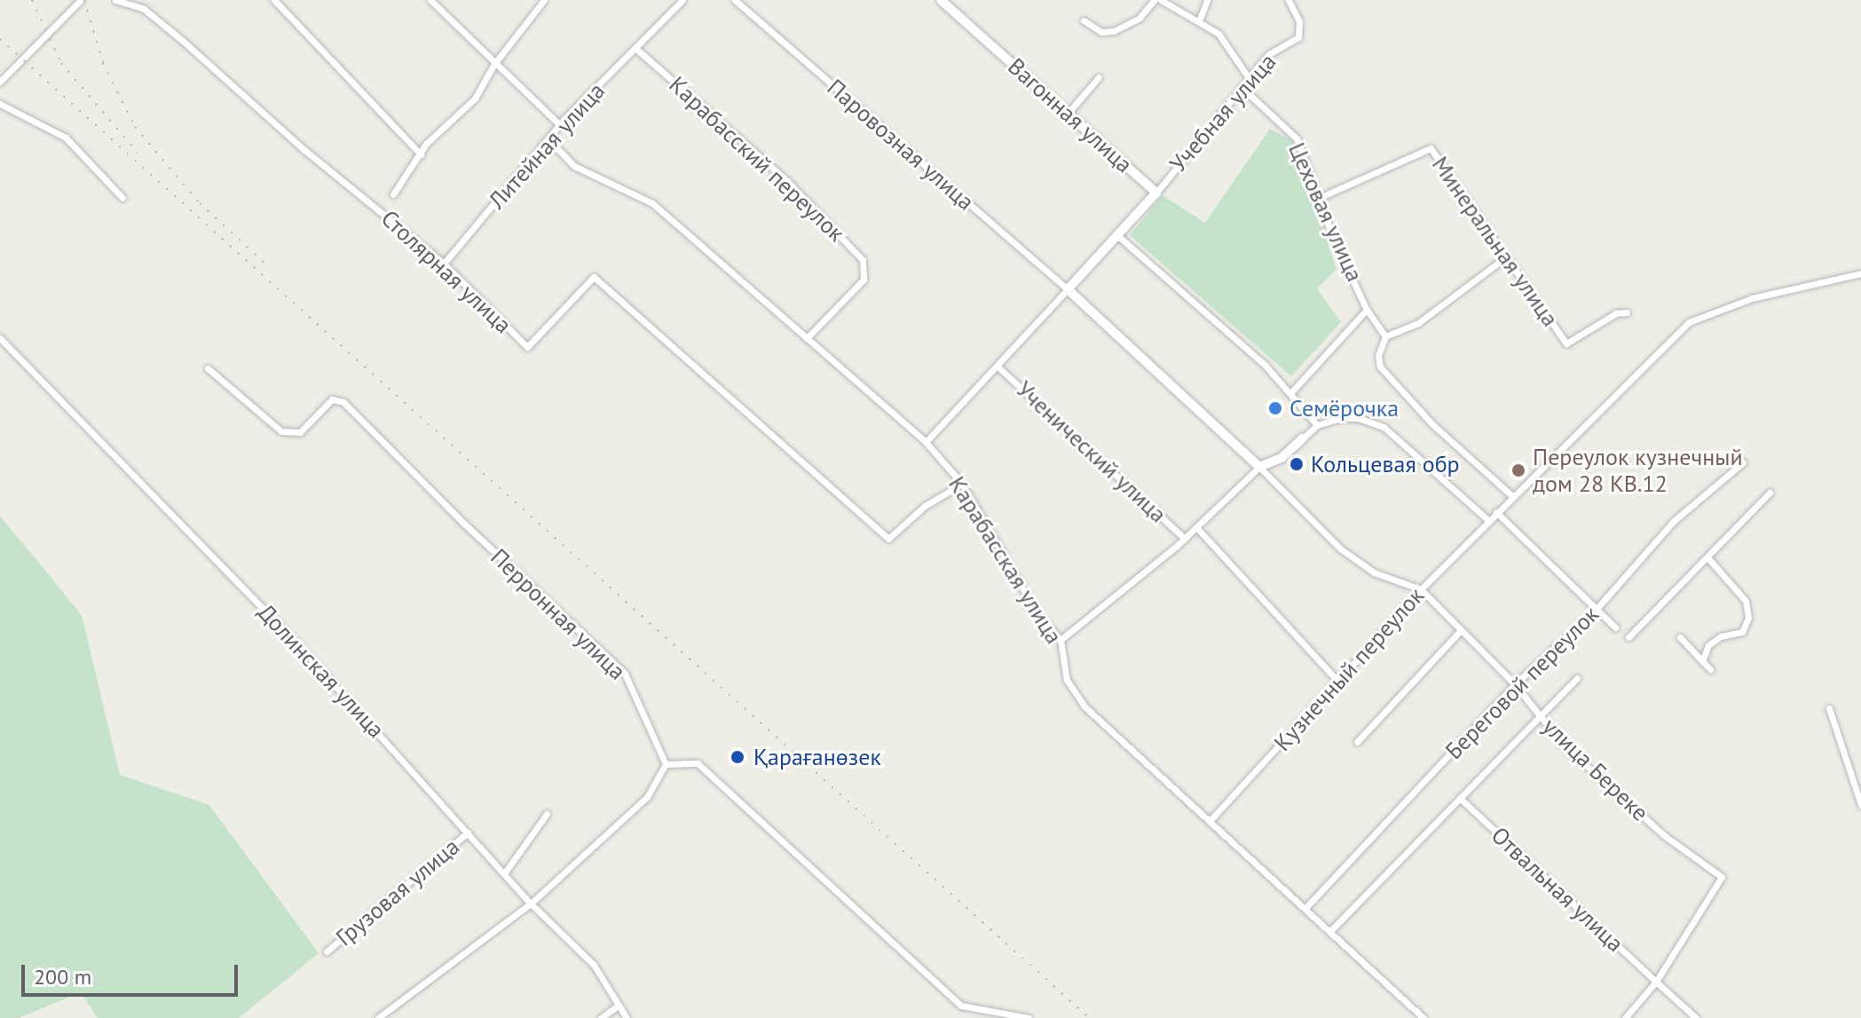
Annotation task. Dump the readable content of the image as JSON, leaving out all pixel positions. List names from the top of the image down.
{
  "streets": {
    "street": [
      "Учебная улица",
      "Вагонная улица",
      "Паровозная улица",
      "Литейная улица",
      "Карабасский переулок",
      "Цеховая улица",
      "Минеральная улица",
      "Столярная улица",
      "Ученический улица",
      "Карабасская улица",
      "Перронная улица",
      "Кузнечный переулок",
      "Долинская улица",
      "Береговой переулок",
      "улица Береке",
      "Отвальная улица",
      "Грузовая улица"
    ]
  },
  "crossings": [
    ["Учебная улица", "Вагонная улица"],
    ["Учебная улица", "Цеховая улица"],
    ["Литейная улица", "Карабасский переулок"],
    ["Литейная улица", "Столярная улица"],
    ["Литейная улица", "Карабасская улица"],
    ["Карабасский переулок", "Карабасская улица"],
    ["Цеховая улица", "Минеральная улица"],
    ["Столярная улица", "Карабасская улица"],
    ["Ученический улица", "Кузнечный переулок"],
    ["Карабасская улица", "Кузнечный переулок"],
    ["Карабасская улица", "Береговой переулок"],
    ["Кузнечный переулок", "улица Береке"],
    ["Долинская улица", "Грузовая улица"],
    ["Береговой переулок", "улица Береке"],
    ["улица Береке", "Отвальная улица"]
  ],
  "places": [
    "Семёрочка",
    "Кольцевая обр",
    "Переулок кузнечный дом 28 КВ.12",
    "Қарағанөзек"
  ],
  "scale_bar": "200 m"
}
